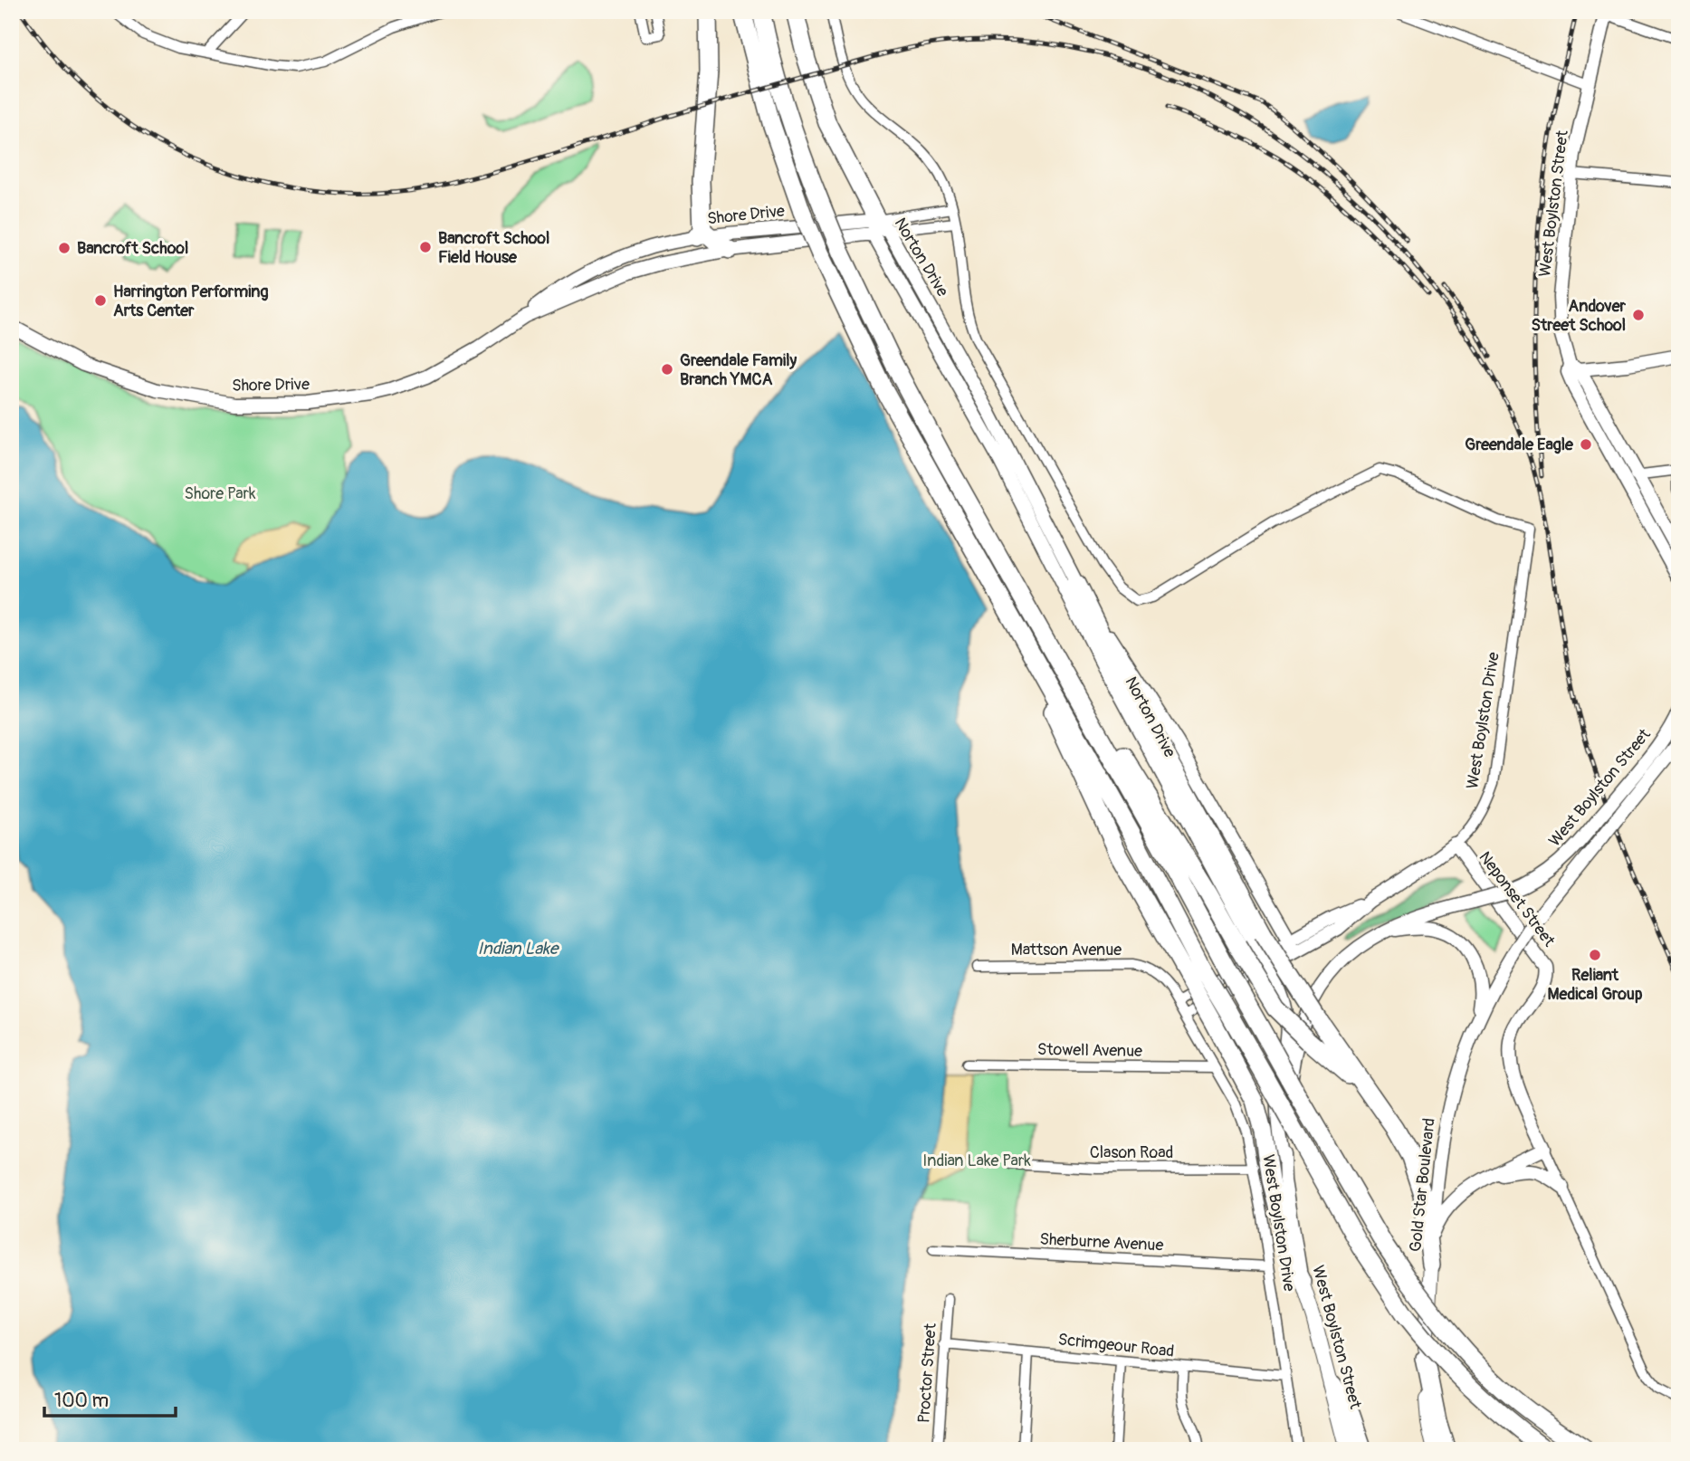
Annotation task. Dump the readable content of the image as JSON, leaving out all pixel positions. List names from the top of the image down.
{
  "streets": {
    "main road": [
      "West Boylston Street",
      "Shore Drive",
      "Norton Drive",
      "West Boylston Drive",
      "Neponset Street",
      "Gold Star Boulevard"
    ],
    "street": [
      "Mattson Avenue",
      "Stowell Avenue",
      "Clason Road",
      "Sherburne Avenue",
      "Scrimgeour Road",
      "Proctor Street"
    ]
  },
  "crossings": [
    ["West Boylston Street", "Norton Drive"],
    ["West Boylston Street", "Gold Star Boulevard"],
    ["Shore Drive", "Norton Drive"],
    ["Norton Drive", "West Boylston Drive"],
    ["West Boylston Drive", "Neponset Street"],
    ["West Boylston Drive", "Mattson Avenue"],
    ["West Boylston Drive", "Stowell Avenue"],
    ["West Boylston Drive", "Clason Road"],
    ["West Boylston Drive", "Sherburne Avenue"],
    ["West Boylston Drive", "Scrimgeour Road"],
    ["Scrimgeour Road", "Proctor Street"]
  ],
  "water": ["Indian Lake"],
  "parks": ["Shore Park", "Indian Lake Park"],
  "places": [
    "Bancroft School Field House",
    "Bancroft School",
    "Harrington Performing Arts Center",
    "Andover Street School",
    "Greendale Family Branch YMCA",
    "Greendale Eagle",
    "Reliant Medical Group"
  ],
  "scale_bar": "100 m"
}
